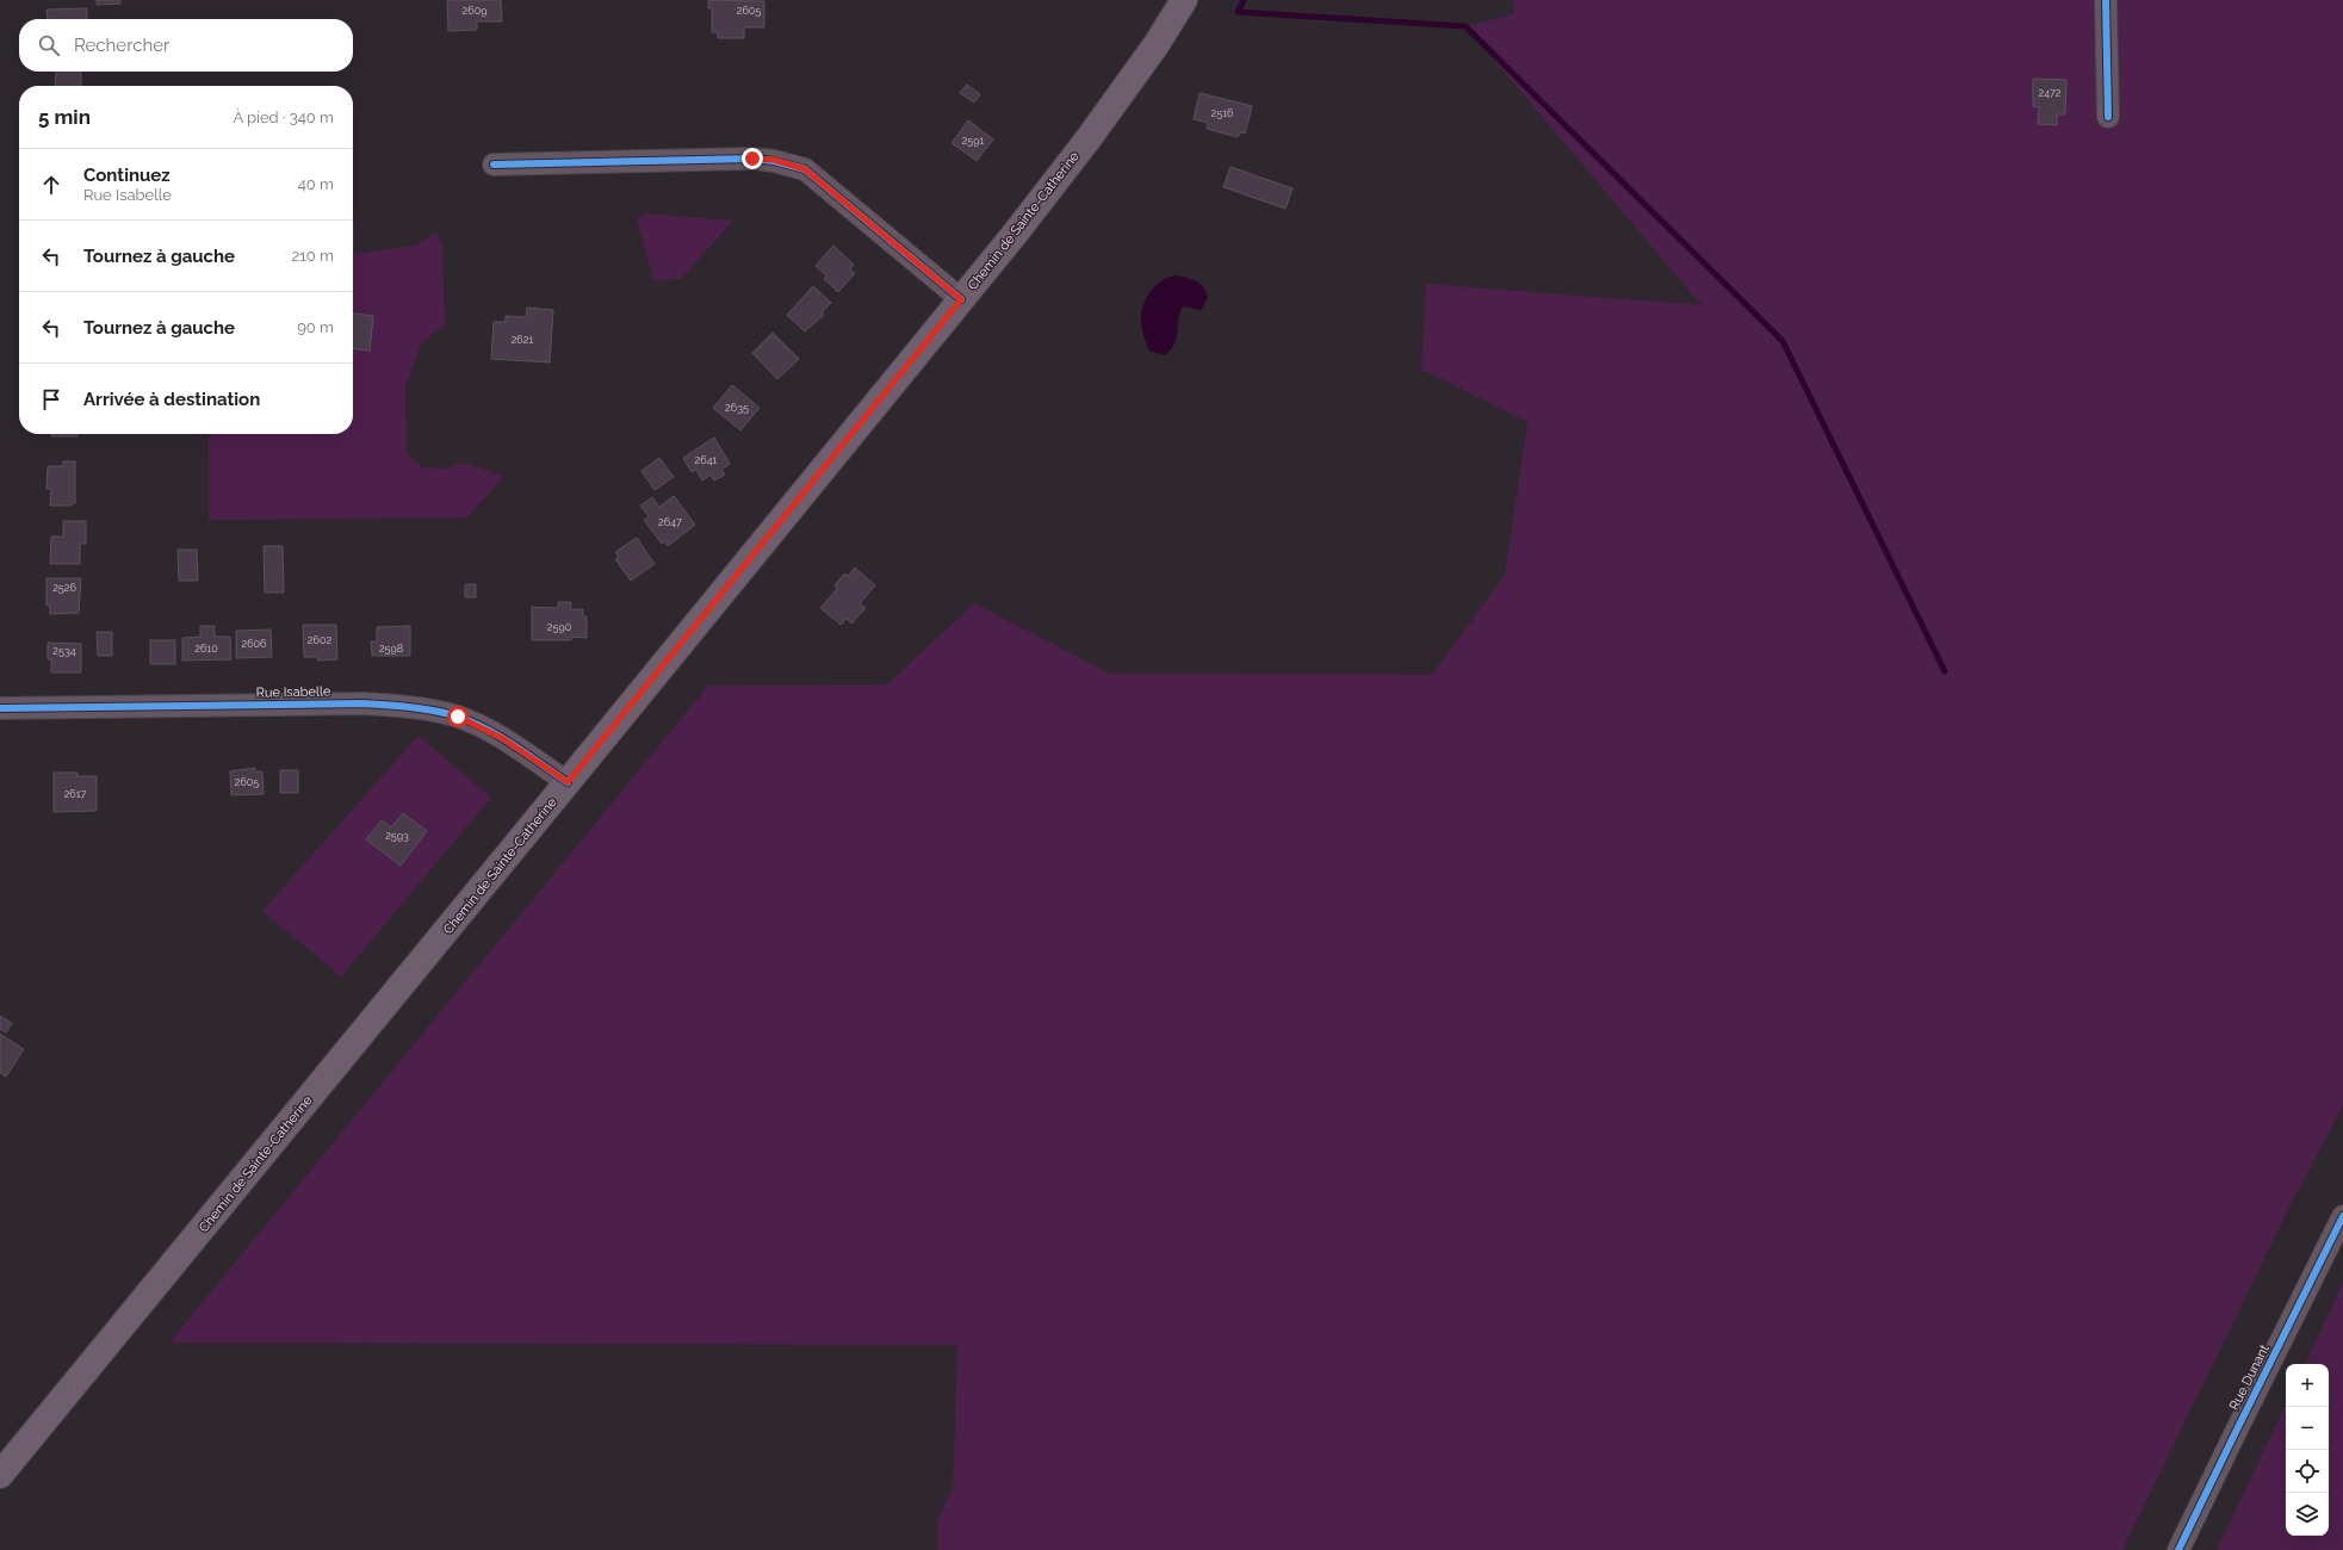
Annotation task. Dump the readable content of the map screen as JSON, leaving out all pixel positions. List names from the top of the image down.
{
  "streets": {
    "main road": ["Chemin de Sainte-Catherine"],
    "street": ["Rue Isabelle", "Rue Dunant"]
  },
  "crossings": [
    ["Chemin de Sainte-Catherine", "Rue Isabelle"]
  ],
  "house_numbers": [
    "2609",
    "2605",
    "2472",
    "2516",
    "2591",
    "2621",
    "2635",
    "2641",
    "2647",
    "2526",
    "2590",
    "2602",
    "2606",
    "2610",
    "2598",
    "2534",
    "2605",
    "2617",
    "2593"
  ],
  "page": {
    "search": "Rechercher",
    "heading": ["5 min", "À pied · 340 m"],
    "list": [
      ["Continuez", "Rue Isabelle", "40 m"],
      ["Tournez à gauche", "210 m"],
      ["Tournez à gauche", "90 m"],
      "Arrivée à destination"
    ],
    "map_buttons": ["+", "−"]
  }
}
